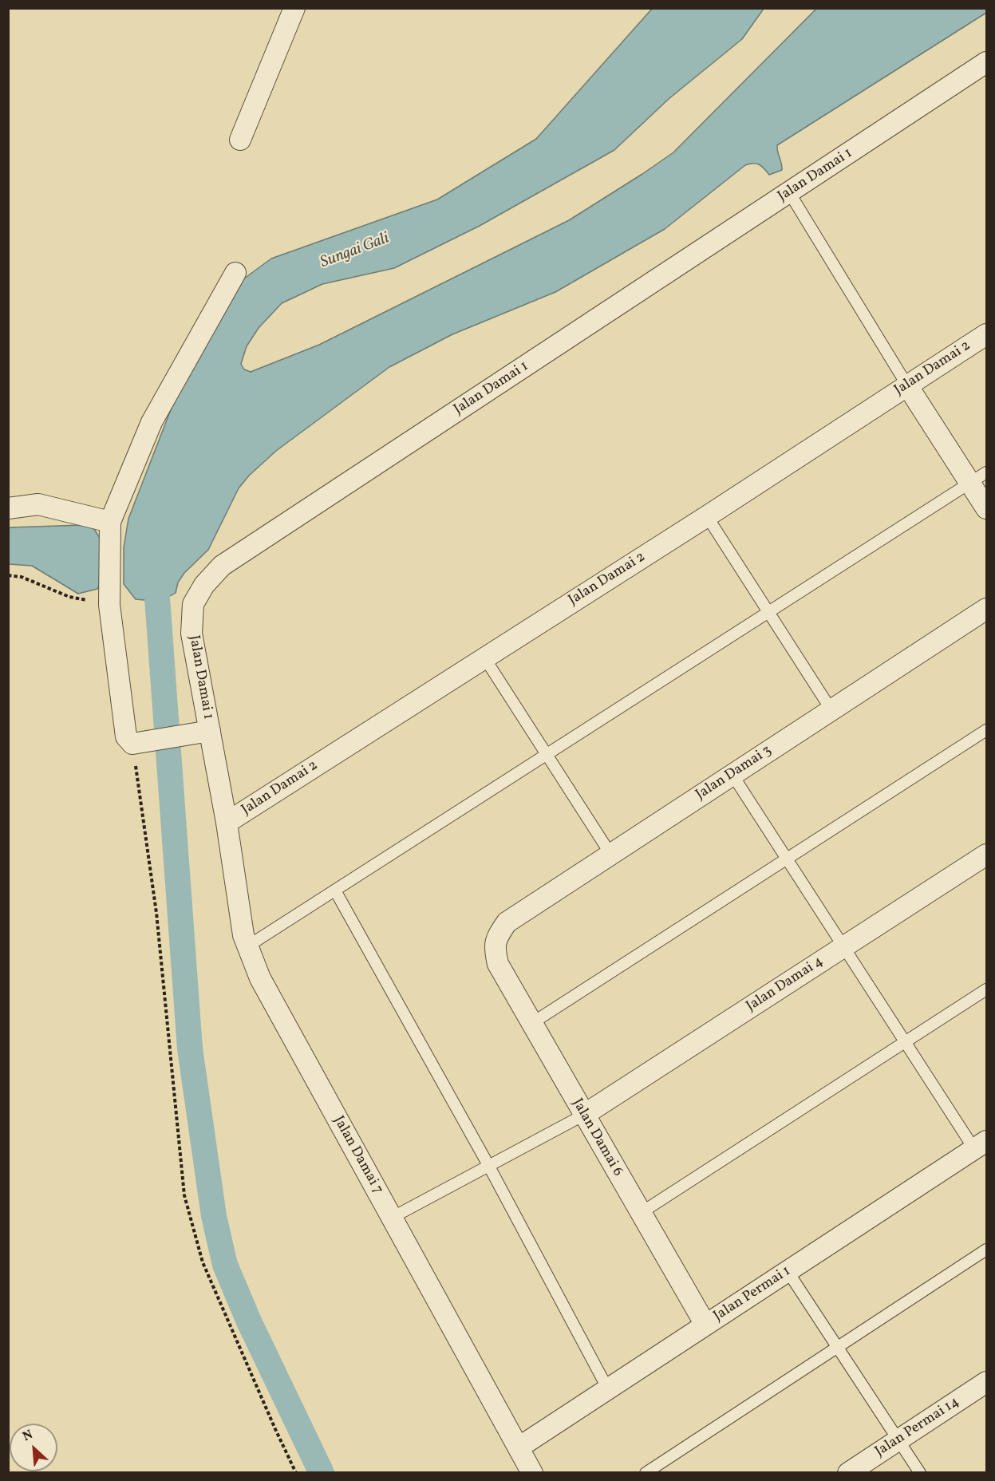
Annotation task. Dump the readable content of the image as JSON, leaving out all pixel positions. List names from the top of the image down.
{
  "streets": {
    "street": [
      "Jalan Damai 1",
      "Jalan Damai 2",
      "Jalan Damai 3",
      "Jalan Damai 4",
      "Jalan Damai 6",
      "Jalan Damai 7",
      "Jalan Permai 1",
      "Jalan Permai 14"
    ]
  },
  "crossings": [
    ["Jalan Damai 1", "Jalan Damai 2"],
    ["Jalan Damai 1", "Jalan Damai 7"],
    ["Jalan Damai 2", "Jalan Damai 7"],
    ["Jalan Damai 3", "Jalan Damai 6"],
    ["Jalan Damai 4", "Jalan Damai 6"],
    ["Jalan Damai 6", "Jalan Permai 1"],
    ["Jalan Damai 7", "Jalan Permai 1"]
  ],
  "water": ["Sungai Gali"],
  "north": "top left"
}
